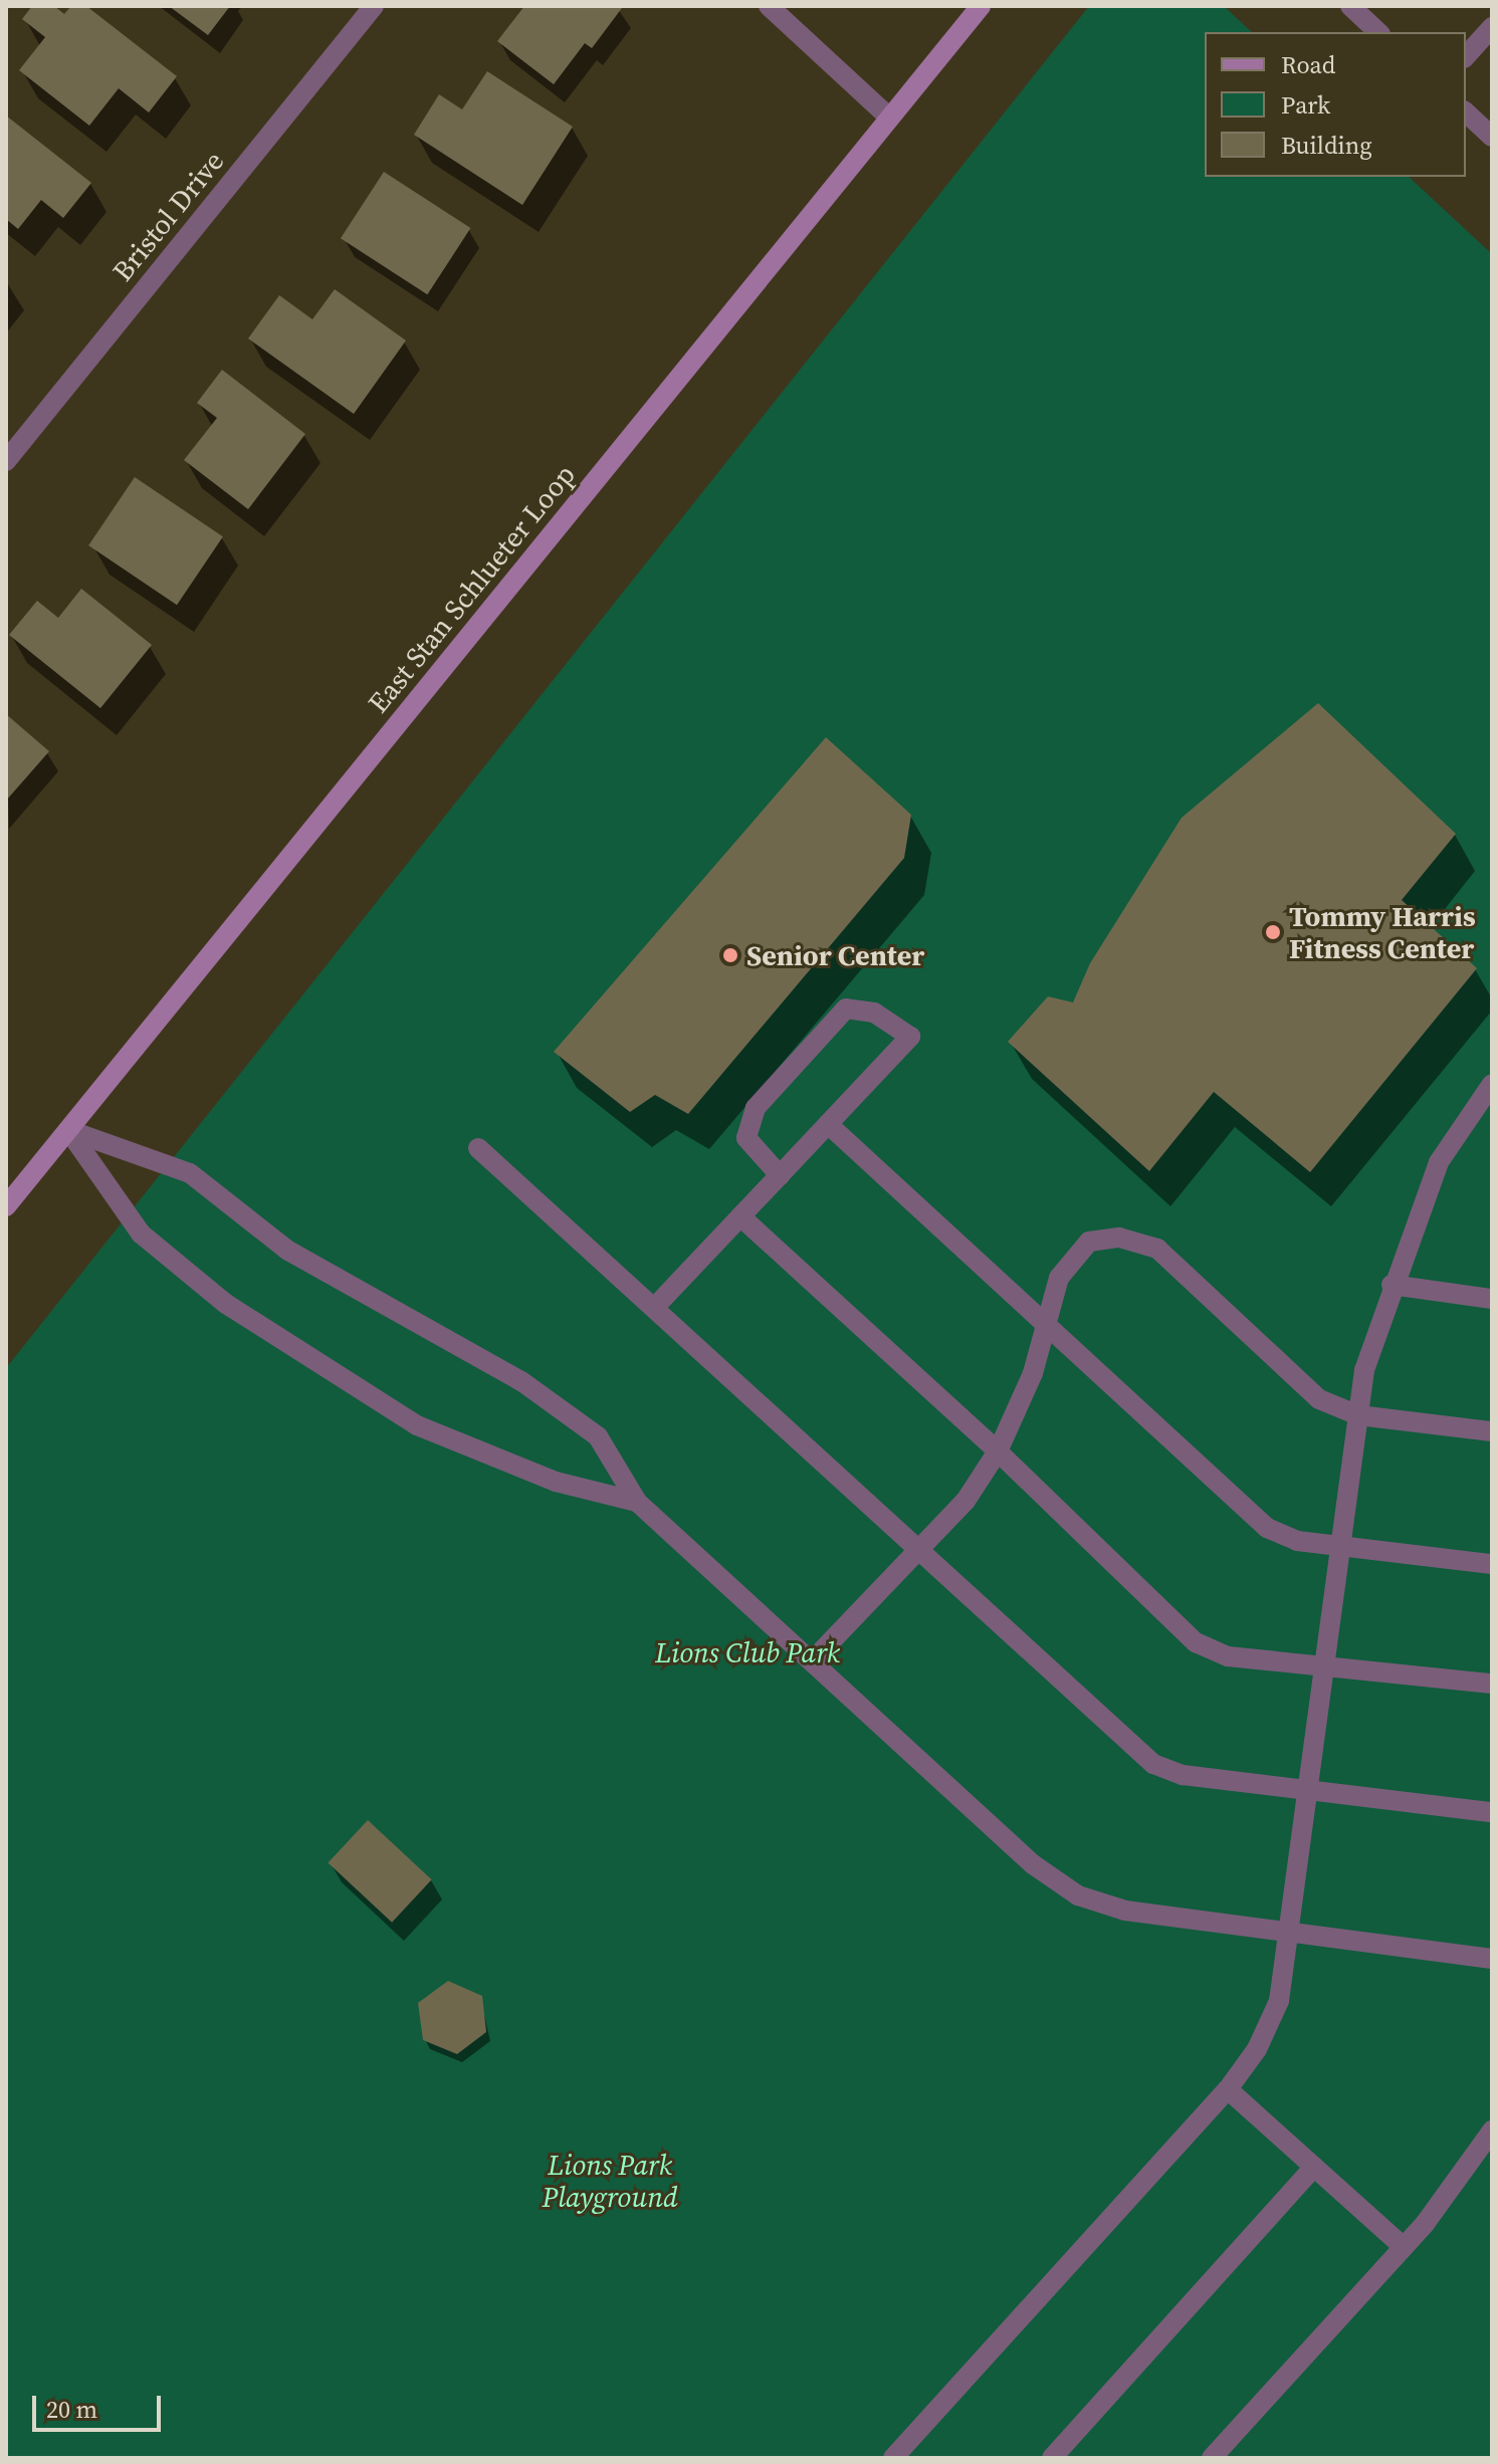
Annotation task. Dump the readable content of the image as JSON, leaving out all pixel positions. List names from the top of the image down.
{
  "streets": {
    "main road": ["East Stan Schlueter Loop"],
    "street": ["Bristol Drive"]
  },
  "parks": ["Lions Club Park", "Lions Park Playground"],
  "places": ["Tommy Harris Fitness Center", "Senior Center"],
  "legend": ["Road", "Park", "Building"],
  "scale_bar": "20 m"
}
